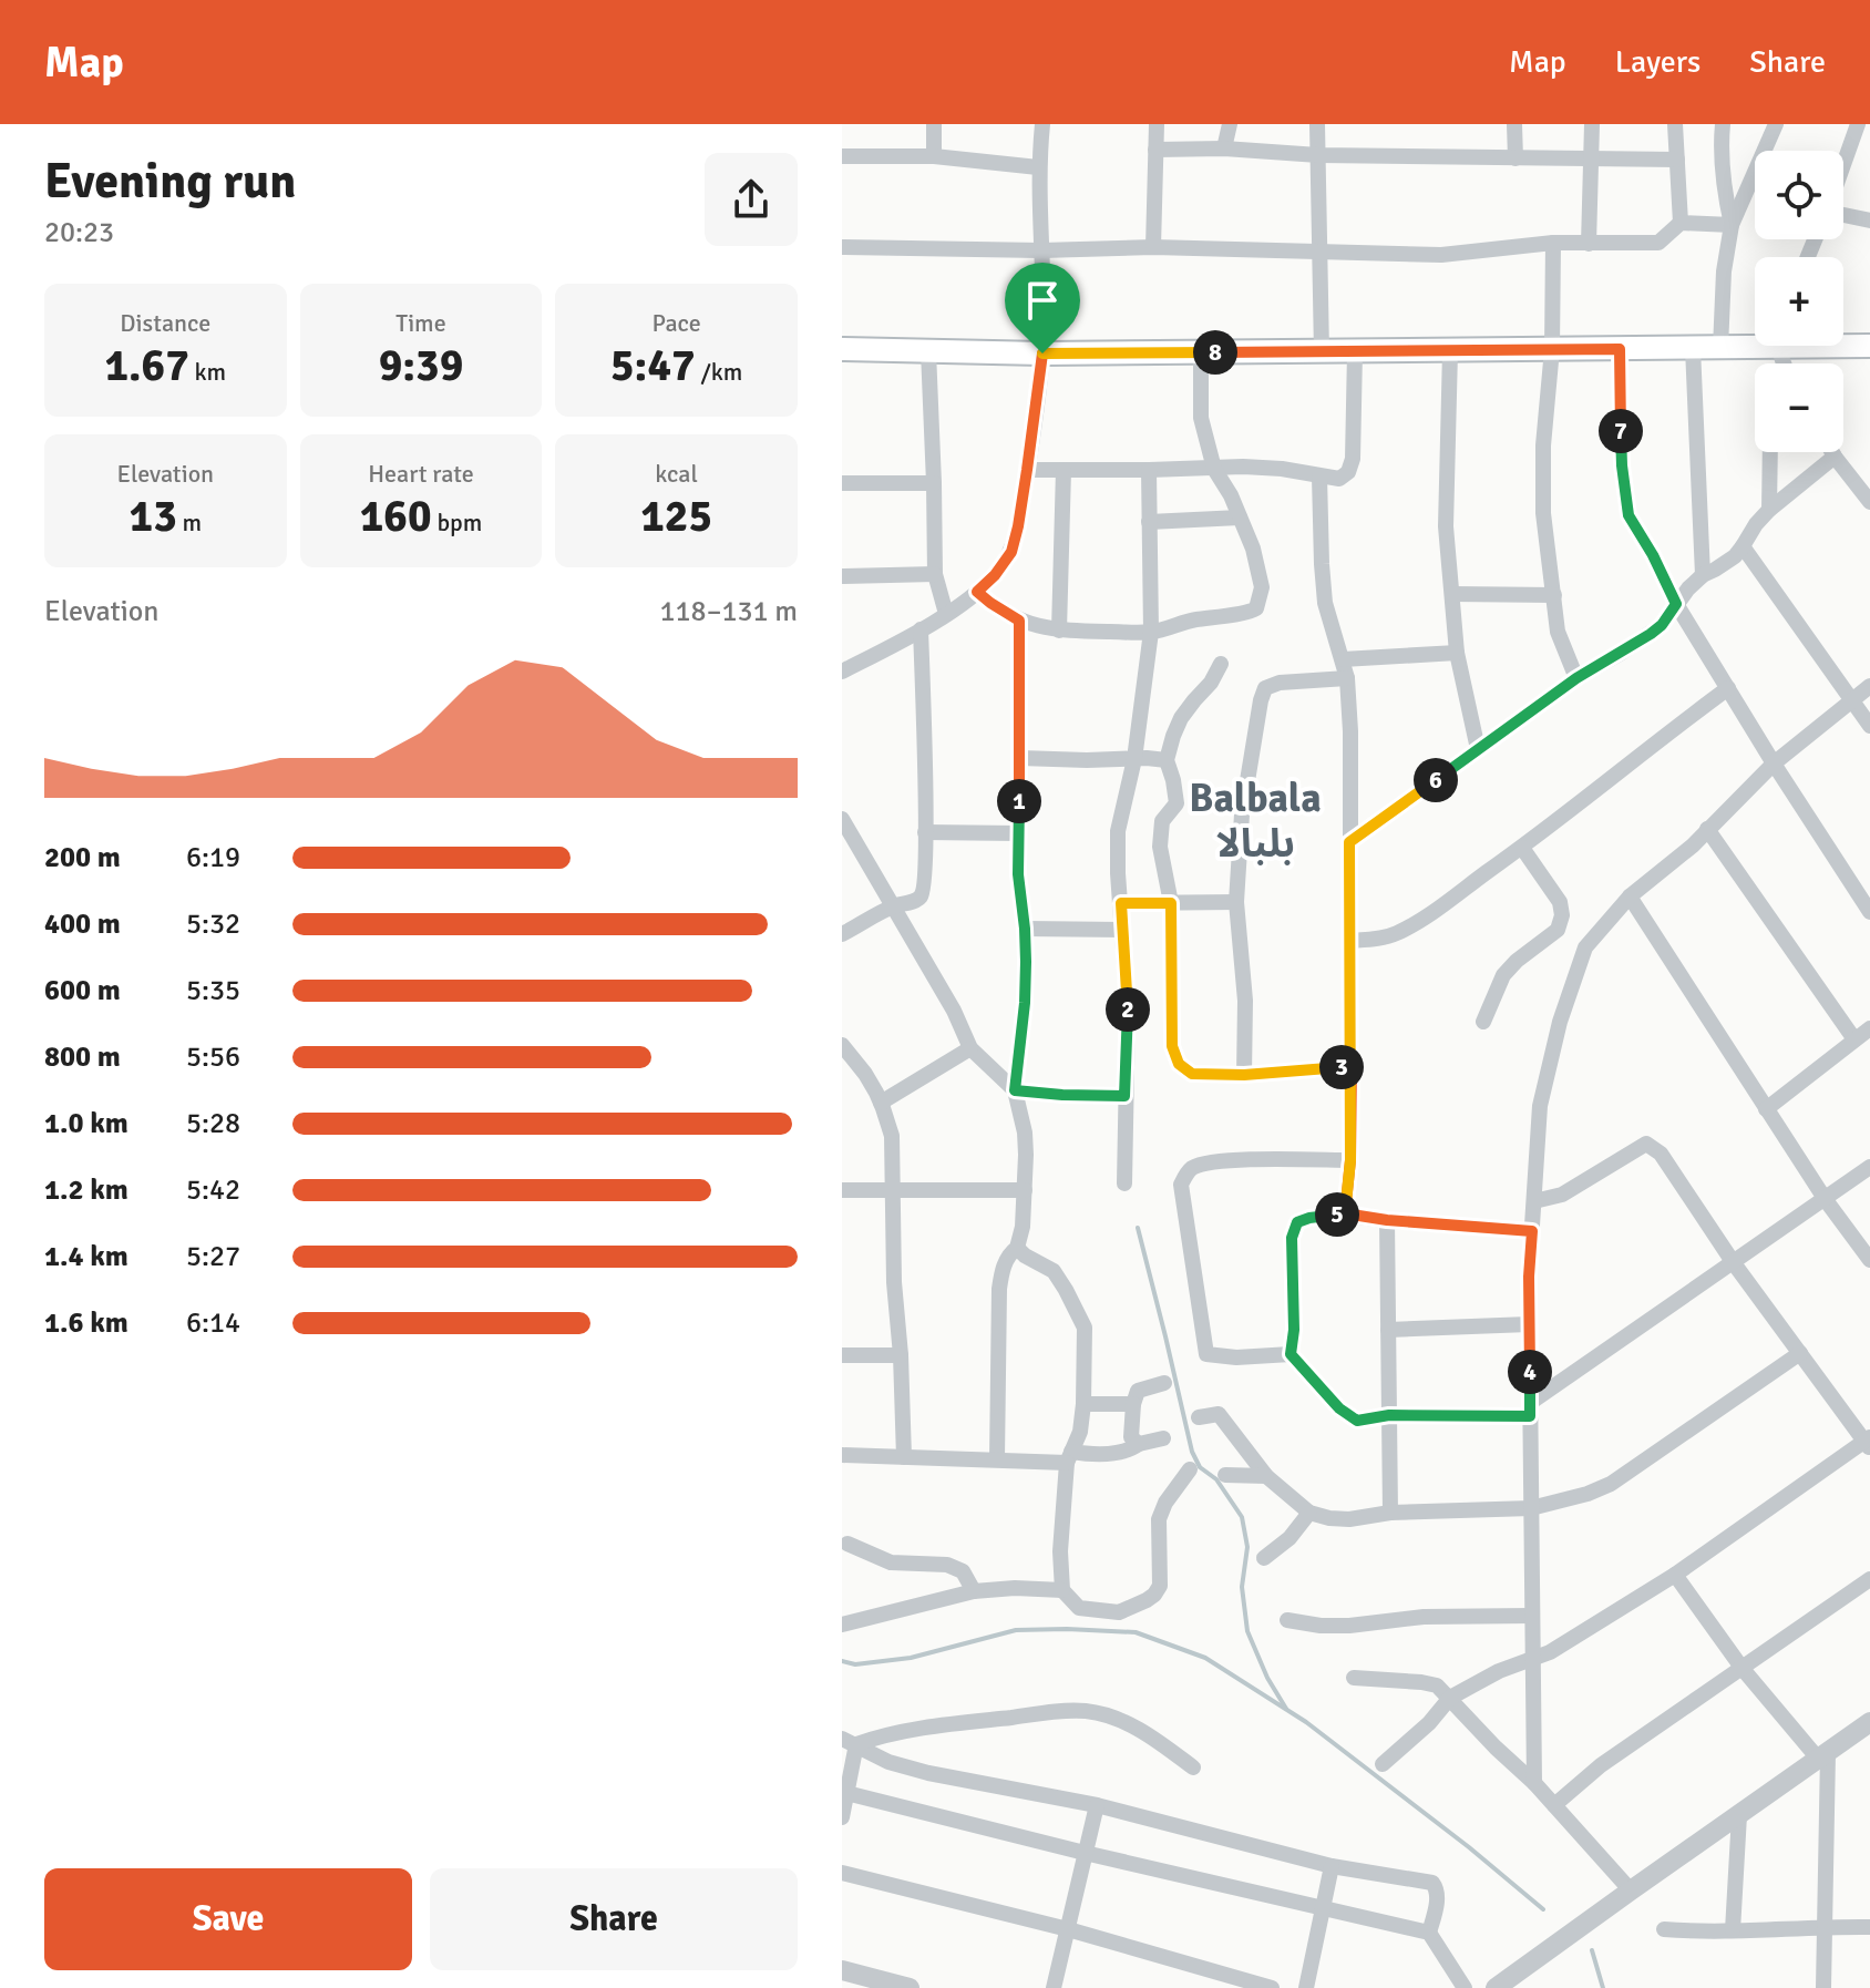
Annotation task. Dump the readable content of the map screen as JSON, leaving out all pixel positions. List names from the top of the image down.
{
  "districts": ["Balbala بلبالا"],
  "page": {
    "header": "Map",
    "nav": ["Map", "Layers", "Share"],
    "heading": ["Evening run", "20:23"],
    "map_buttons": ["+", "−"],
    "stats": [
      ["Distance", "1.67 km"],
      ["Time", "9:39"],
      ["Pace", "5:47 /km"],
      ["Elevation", "13 m"],
      ["Heart rate", "160 bpm"],
      ["kcal", "125"]
    ],
    "pins": [
      "8",
      "7",
      "6",
      "1",
      "2",
      "3",
      "5",
      "4"
    ],
    "chart": ["Elevation", "118–131 m"],
    "list": [
      {
        "name": "200 m",
        "note": "6:19"
      },
      {
        "name": "400 m",
        "note": "5:32"
      },
      {
        "name": "600 m",
        "note": "5:35"
      },
      {
        "name": "800 m",
        "note": "5:56"
      },
      {
        "name": "1.0 km",
        "note": "5:28"
      },
      {
        "name": "1.2 km",
        "note": "5:42"
      },
      {
        "name": "1.4 km",
        "note": "5:27"
      },
      {
        "name": "1.6 km",
        "note": "6:14"
      }
    ],
    "buttons": ["Save", "Share"]
  }
}
